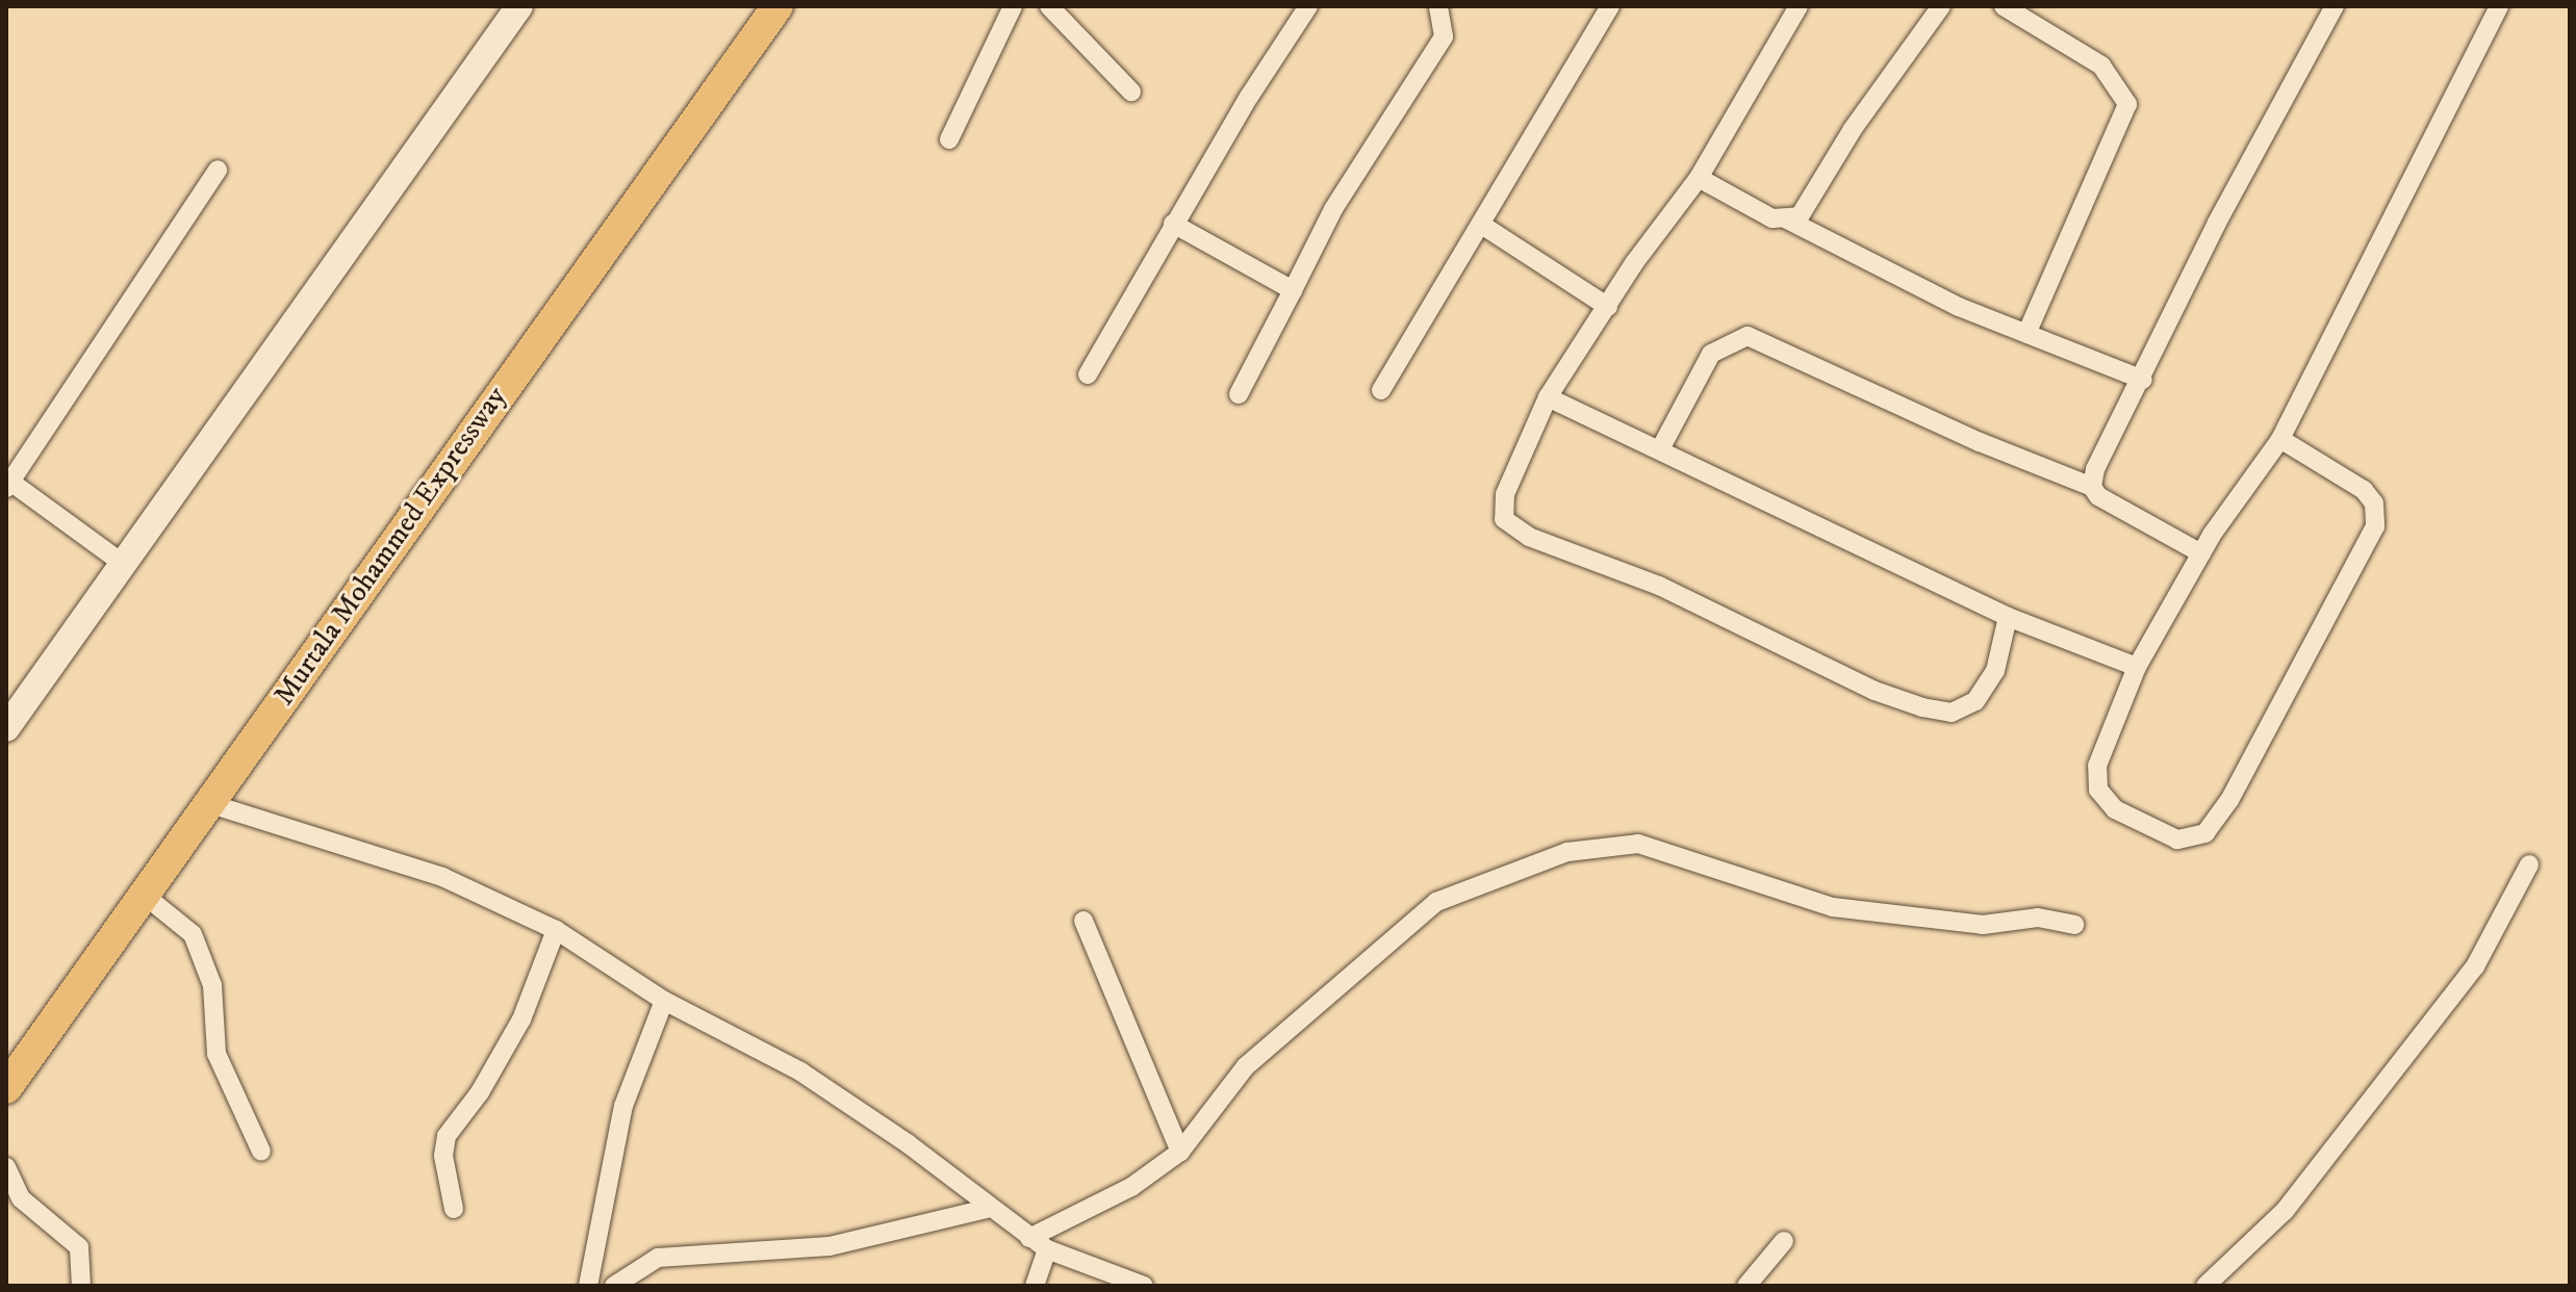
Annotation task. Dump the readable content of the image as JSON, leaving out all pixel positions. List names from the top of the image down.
{
  "streets": {
    "main road": ["Murtala Mohammed Expressway"]
  }
}
